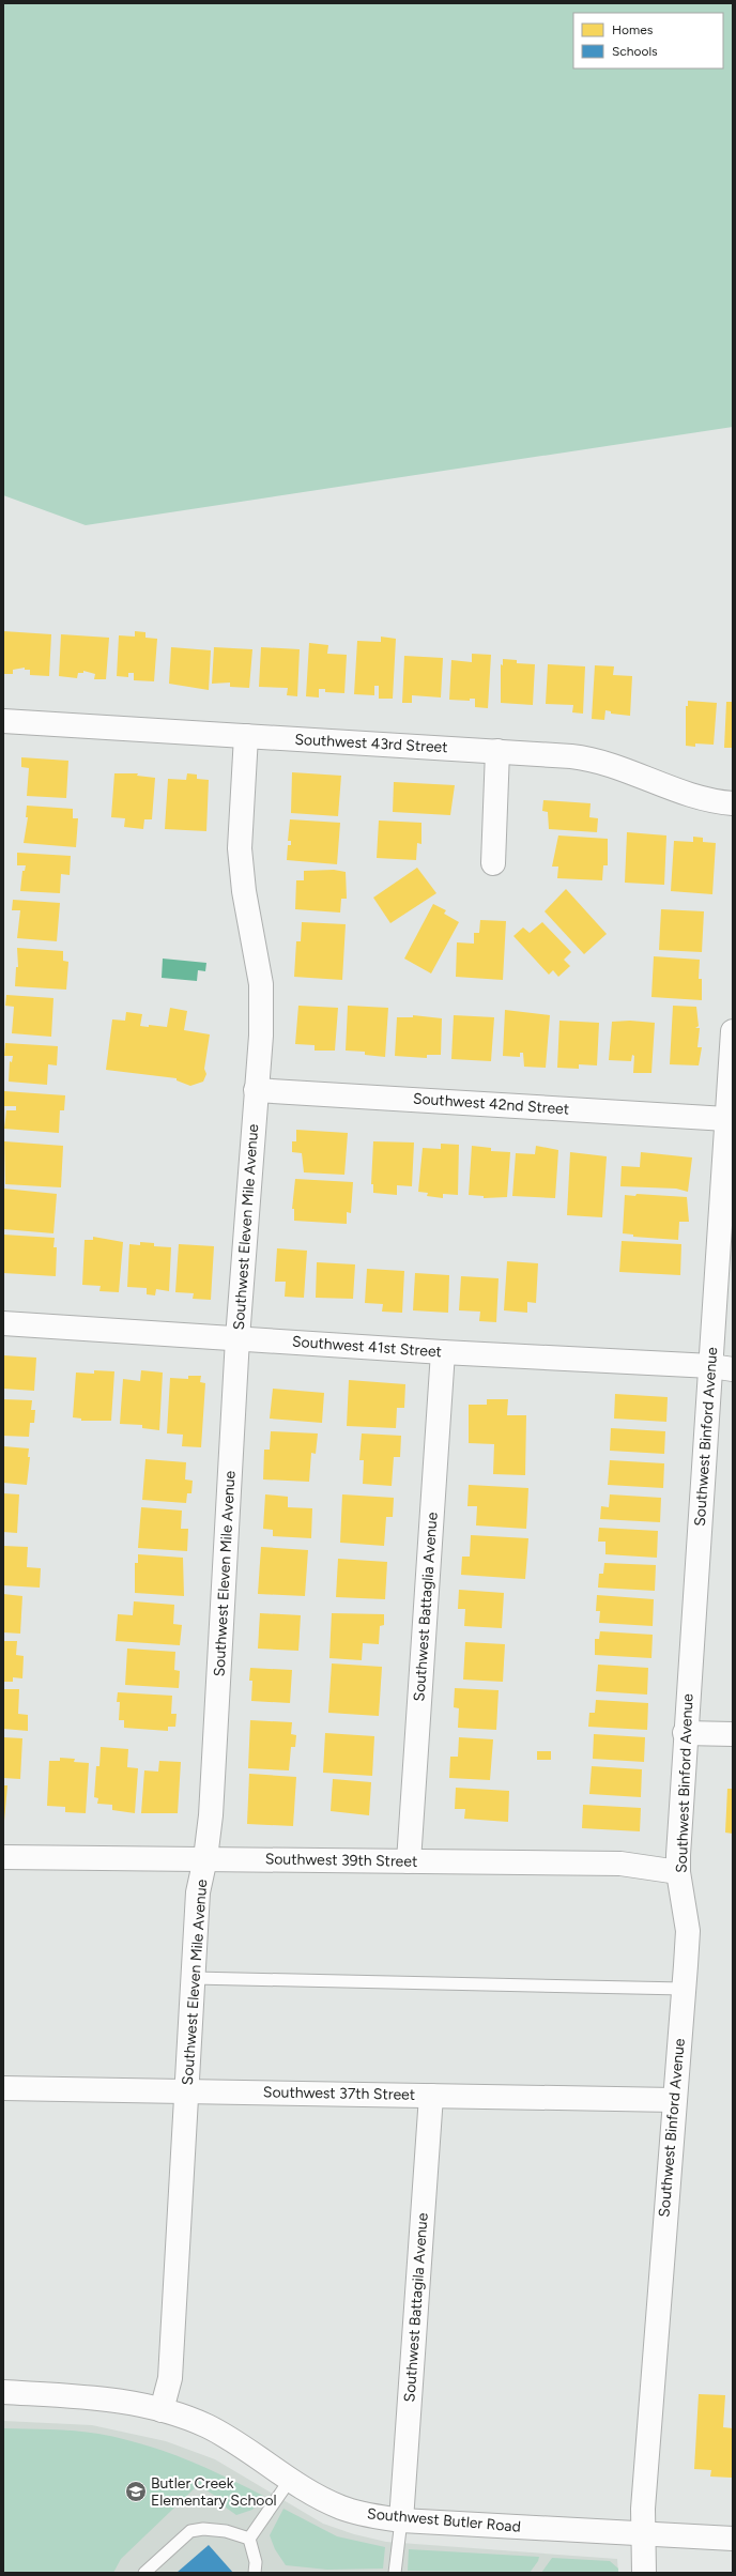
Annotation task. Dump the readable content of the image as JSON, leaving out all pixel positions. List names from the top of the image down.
{
  "streets": {
    "street": [
      "Southwest 43rd Street",
      "Southwest 42nd Street",
      "Southwest Eleven Mile Avenue",
      "Southwest 41st Street",
      "Southwest Binford Avenue",
      "Southwest Battaglia Avenue",
      "Southwest 39th Street",
      "Southwest 37th Street",
      "Southwest Battagila Avenue",
      "Southwest Butler Road"
    ]
  },
  "crossings": [
    ["Southwest 43rd Street", "Southwest Eleven Mile Avenue"],
    ["Southwest 42nd Street", "Southwest Eleven Mile Avenue"],
    ["Southwest 42nd Street", "Southwest Binford Avenue"],
    ["Southwest Eleven Mile Avenue", "Southwest 41st Street"],
    ["Southwest Eleven Mile Avenue", "Southwest 39th Street"],
    ["Southwest Eleven Mile Avenue", "Southwest 37th Street"],
    ["Southwest Eleven Mile Avenue", "Southwest Butler Road"],
    ["Southwest 41st Street", "Southwest Binford Avenue"],
    ["Southwest 41st Street", "Southwest Battaglia Avenue"],
    ["Southwest Binford Avenue", "Southwest 39th Street"],
    ["Southwest Binford Avenue", "Southwest 37th Street"],
    ["Southwest Binford Avenue", "Southwest Butler Road"],
    ["Southwest Battaglia Avenue", "Southwest 39th Street"],
    ["Southwest 37th Street", "Southwest Battagila Avenue"],
    ["Southwest Battagila Avenue", "Southwest Butler Road"]
  ],
  "places": {
    "school or university": ["Butler Creek Elementary School"]
  },
  "legend": ["Homes", "Schools"]
}
